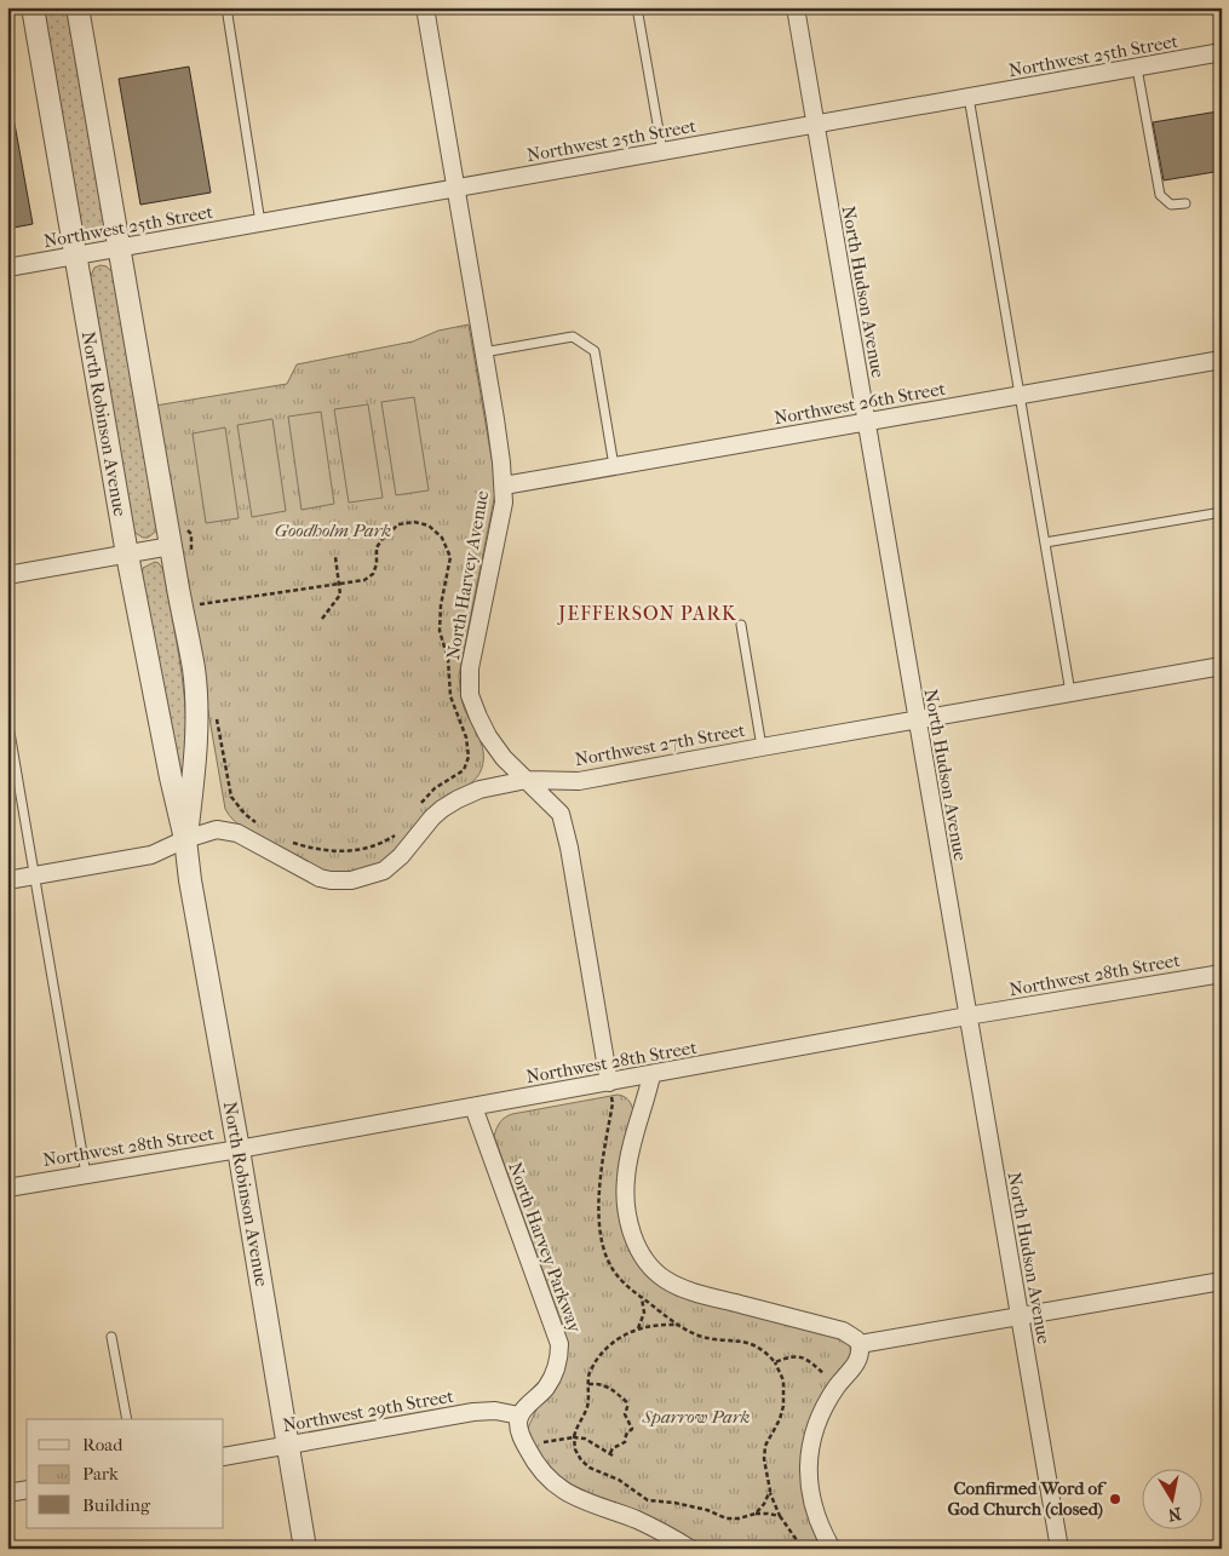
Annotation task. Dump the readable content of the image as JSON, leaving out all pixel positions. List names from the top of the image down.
{
  "streets": {
    "street": [
      "Northwest 25th Street",
      "North Hudson Avenue",
      "Northwest 26th Street",
      "North Robinson Avenue",
      "North Harvey Avenue",
      "Northwest 27th Street",
      "Northwest 28th Street",
      "North Harvey Parkway",
      "Northwest 29th Street"
    ]
  },
  "crossings": [
    ["Northwest 25th Street", "North Hudson Avenue"],
    ["Northwest 25th Street", "North Robinson Avenue"],
    ["Northwest 25th Street", "North Harvey Avenue"],
    ["North Hudson Avenue", "Northwest 26th Street"],
    ["North Hudson Avenue", "Northwest 27th Street"],
    ["North Hudson Avenue", "Northwest 28th Street"],
    ["Northwest 26th Street", "North Harvey Avenue"],
    ["North Robinson Avenue", "Northwest 27th Street"],
    ["North Robinson Avenue", "Northwest 28th Street"],
    ["North Robinson Avenue", "Northwest 29th Street"],
    ["North Harvey Avenue", "Northwest 27th Street"],
    ["North Harvey Avenue", "Northwest 28th Street"],
    ["Northwest 28th Street", "North Harvey Parkway"],
    ["North Harvey Parkway", "Northwest 29th Street"]
  ],
  "districts": ["JEFFERSON PARK"],
  "parks": ["Goodholm Park", "Sparrow Park"],
  "places": ["Confirmed Word of God Church (closed)"],
  "legend": ["Road", "Park", "Building"],
  "north": "bottom"
}
